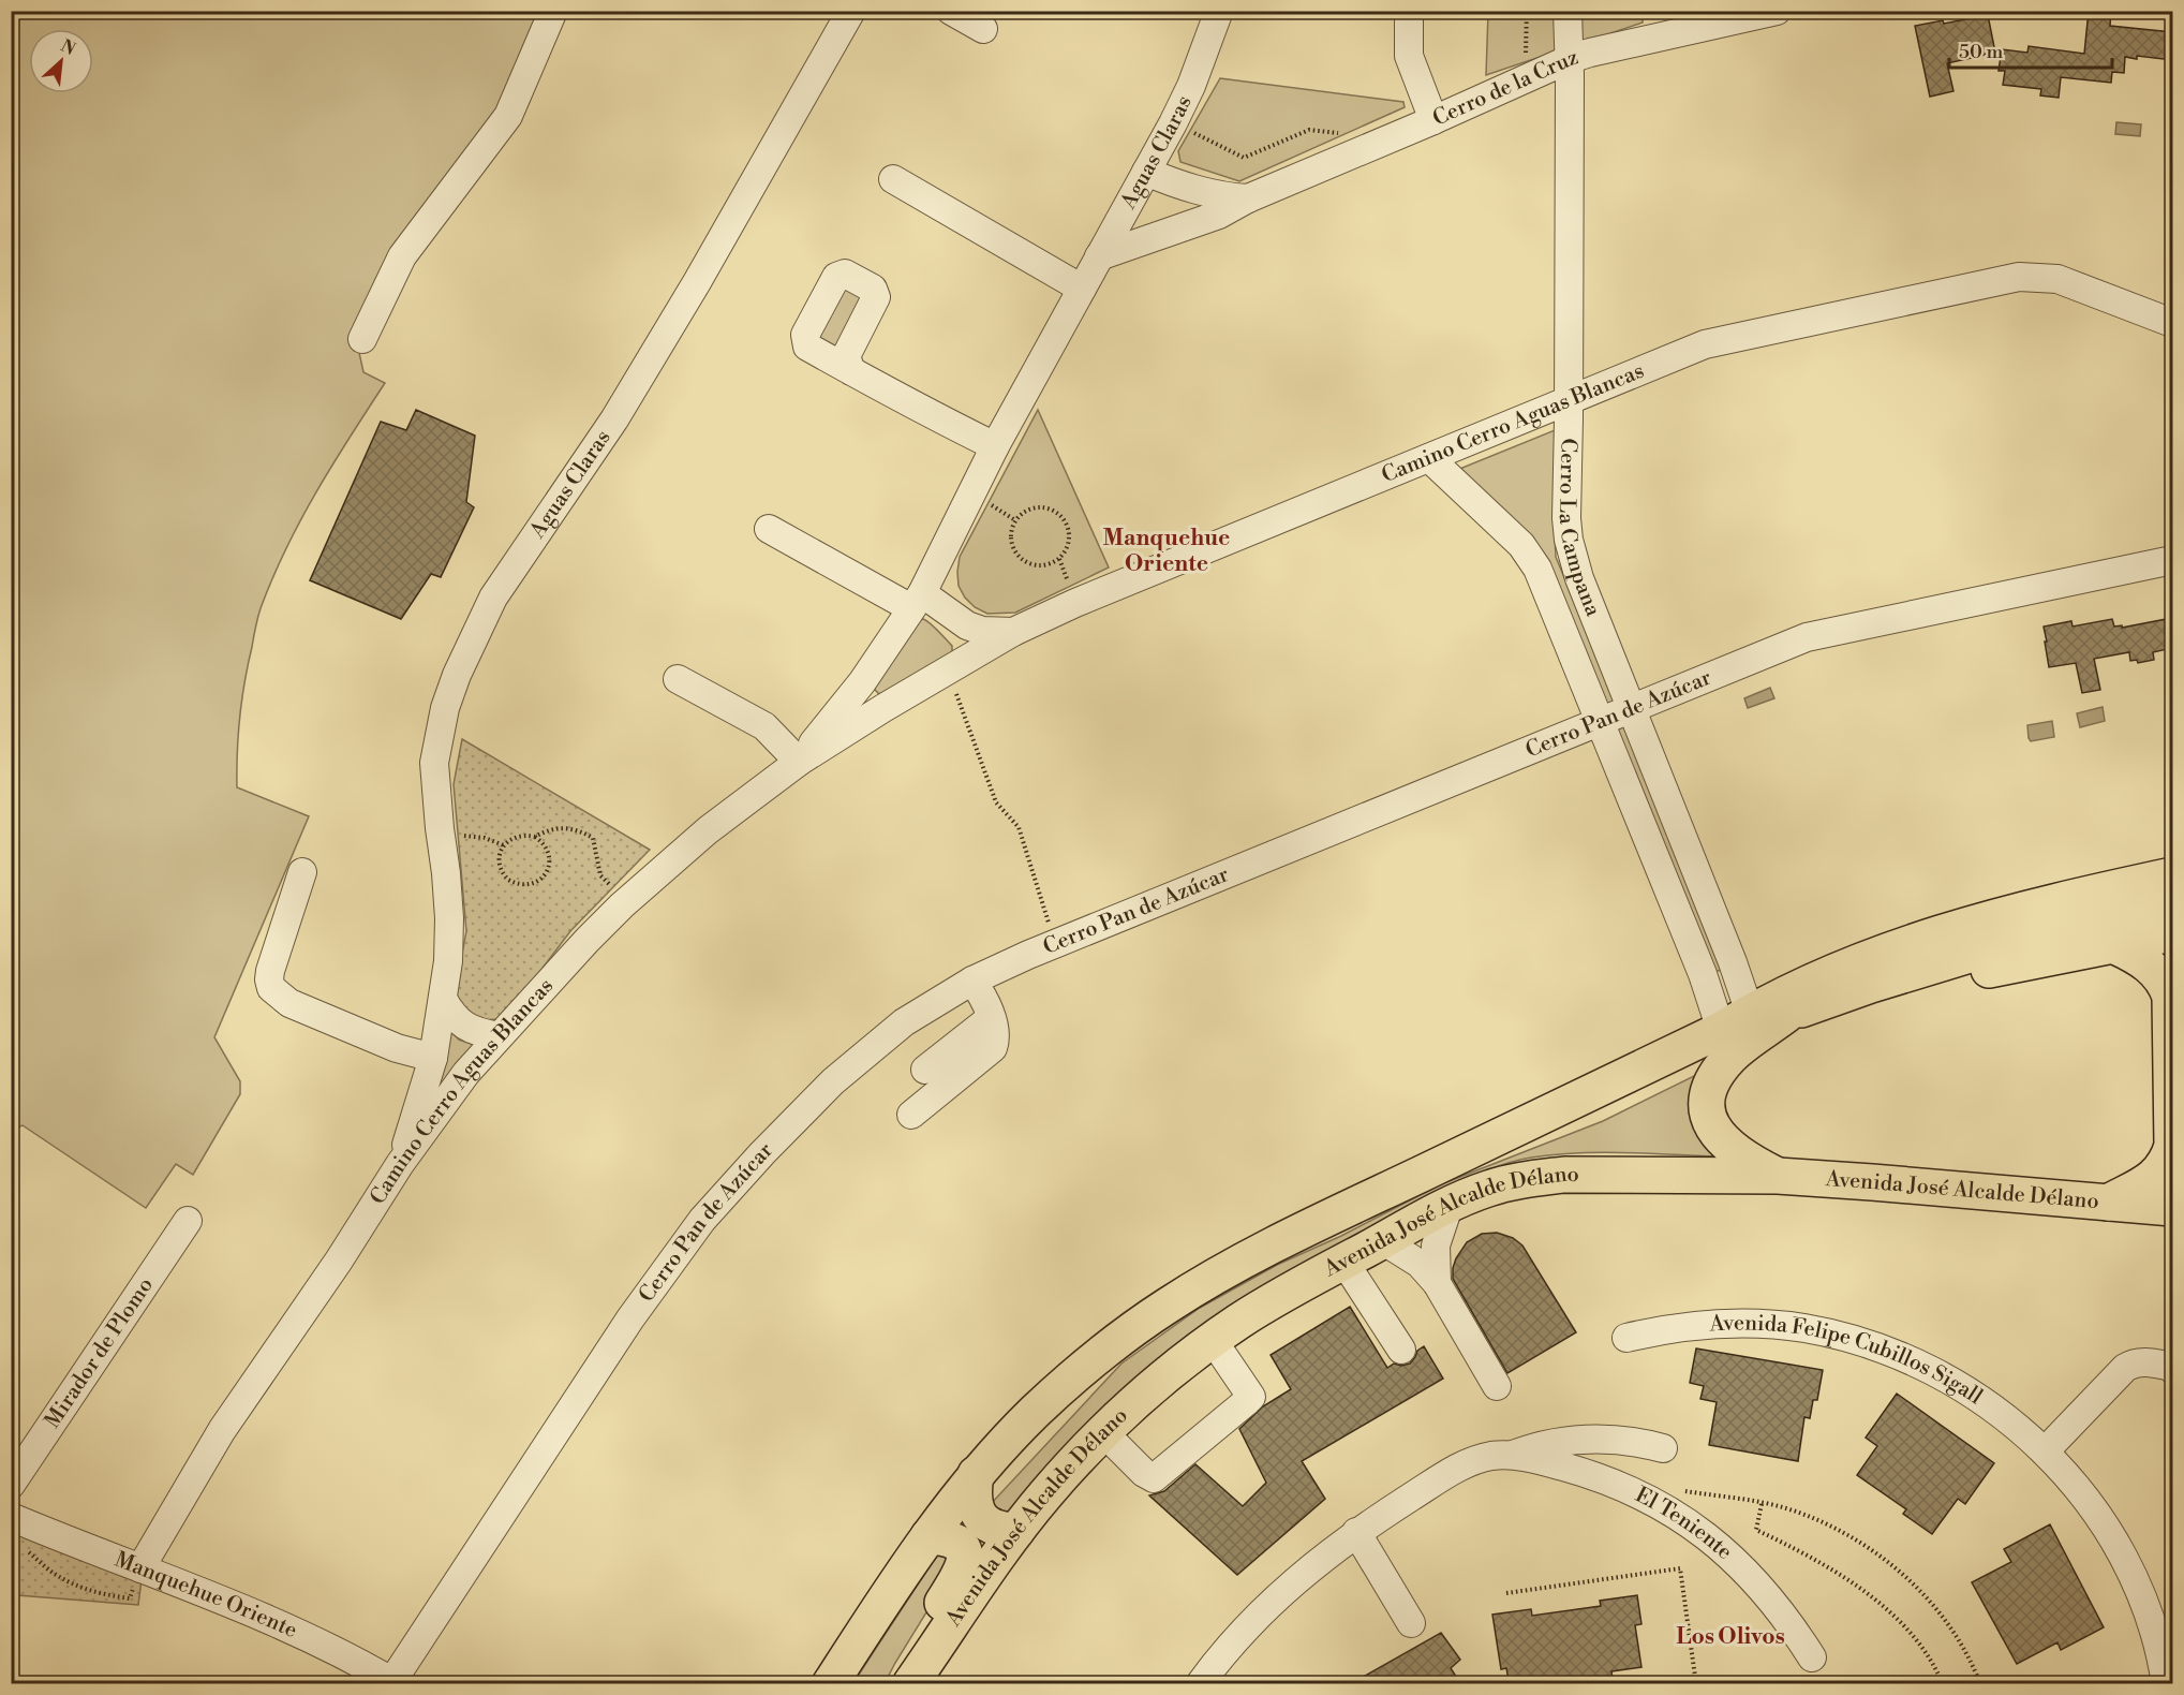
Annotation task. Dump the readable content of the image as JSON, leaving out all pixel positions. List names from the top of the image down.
{
  "streets": {
    "main road": ["Avenida José Alcalde Délano"],
    "street": [
      "Cerro de la Cruz",
      "Aguas Claras",
      "Camino Cerro Aguas Blancas",
      "Cerro La Campana",
      "Cerro Pan de Azúcar",
      "Mirador de Plomo",
      "Avenida Felipe Cubillos Sigall",
      "El Teniente",
      "Manquehue Oriente"
    ]
  },
  "crossings": [
    ["Cerro de la Cruz", "Aguas Claras"],
    ["Cerro de la Cruz", "Cerro La Campana"],
    ["Aguas Claras", "Camino Cerro Aguas Blancas"],
    ["Camino Cerro Aguas Blancas", "Cerro La Campana"],
    ["Camino Cerro Aguas Blancas", "Manquehue Oriente"],
    ["Cerro La Campana", "Cerro Pan de Azúcar"],
    ["Cerro Pan de Azúcar", "Manquehue Oriente"]
  ],
  "districts": ["Manquehue Oriente", "Los Olivos"],
  "scale_bar": "50 m",
  "north": "top right"
}
